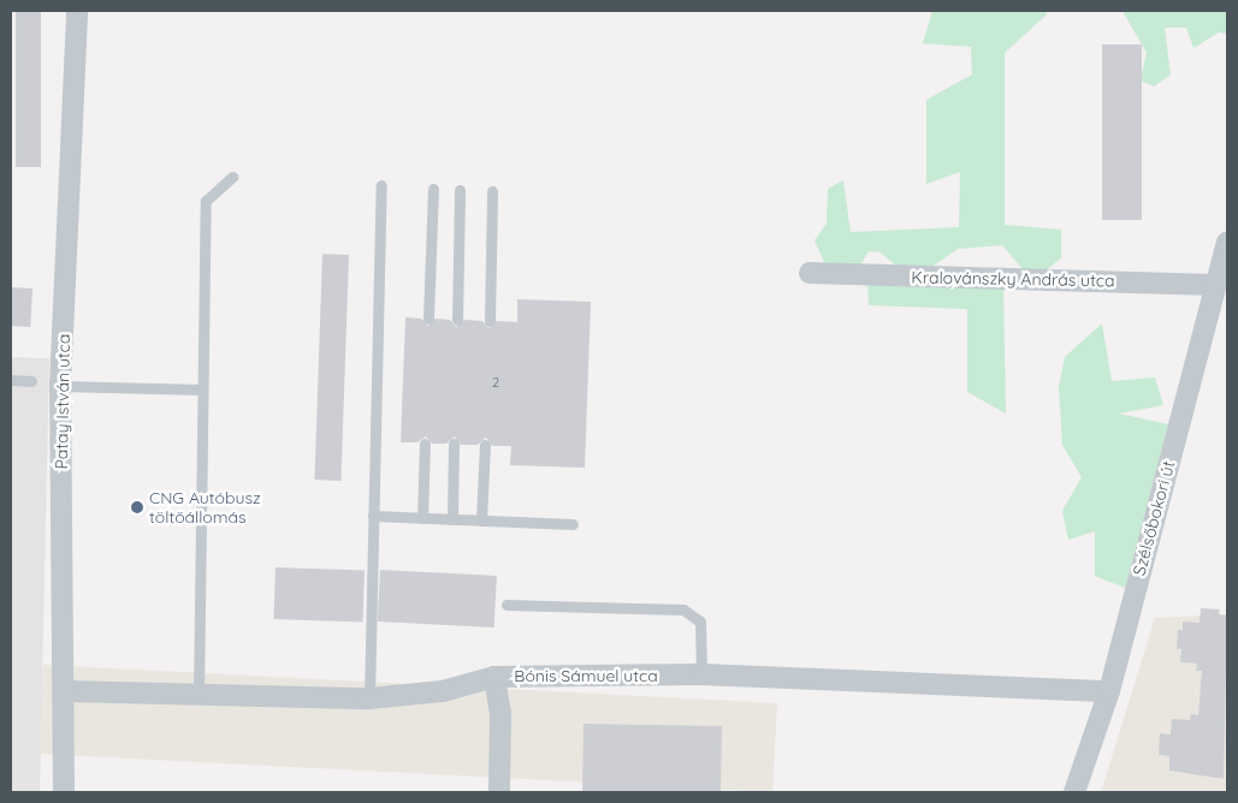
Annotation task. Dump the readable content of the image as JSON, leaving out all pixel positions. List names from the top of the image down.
{
  "streets": {
    "street": [
      "Kralovánszky András utca",
      "Patay István utca",
      "Szélsőbokori út",
      "Bónis Sámuel utca"
    ]
  },
  "crossings": [
    ["Kralovánszky András utca", "Szélsőbokori út"],
    ["Patay István utca", "Bónis Sámuel utca"],
    ["Szélsőbokori út", "Bónis Sámuel utca"]
  ],
  "places": ["CNG Autóbusz töltőállomás"],
  "house_numbers": ["2"]
}
